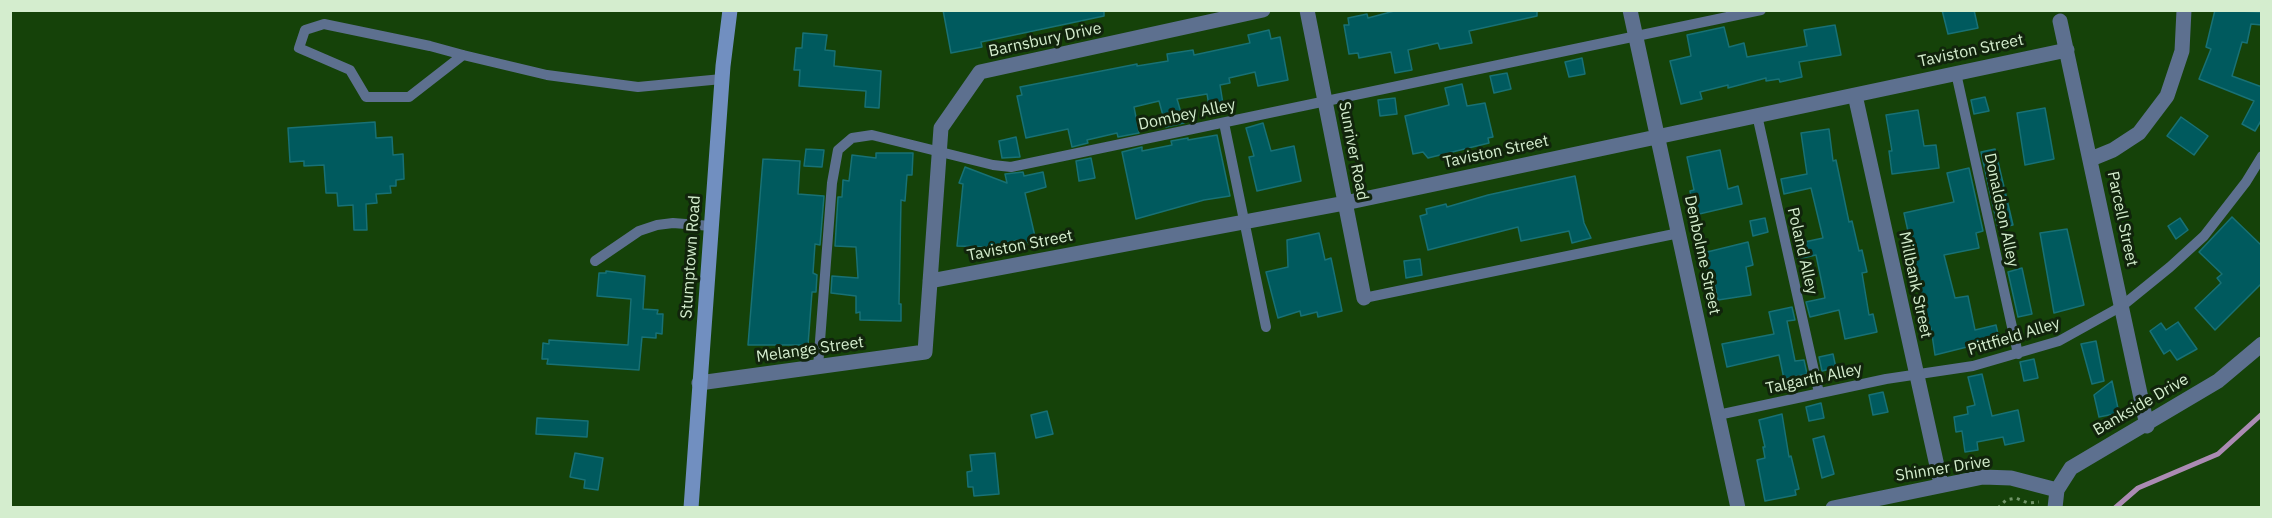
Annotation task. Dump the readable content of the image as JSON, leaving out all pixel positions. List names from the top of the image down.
{
  "streets": {
    "street": [
      "Barnsbury Drive",
      "Taviston Street",
      "Sunriver Road",
      "Parcell Street",
      "Denbolme Street",
      "Stumptown Road",
      "Millbank Street",
      "Melange Street",
      "Bankside Drive",
      "Shinner Drive"
    ],
    "lane": [
      "Dombey Alley",
      "Donaldson Alley",
      "Poland Alley",
      "Pittfield Alley",
      "Talgarth Alley"
    ]
  },
  "crossings": [
    ["Barnsbury Drive", "Taviston Street"],
    ["Barnsbury Drive", "Dombey Alley"],
    ["Barnsbury Drive", "Melange Street"],
    ["Taviston Street", "Sunriver Road"],
    ["Taviston Street", "Donaldson Alley"],
    ["Taviston Street", "Parcell Street"],
    ["Taviston Street", "Poland Alley"],
    ["Taviston Street", "Denbolme Street"],
    ["Taviston Street", "Millbank Street"],
    ["Dombey Alley", "Sunriver Road"],
    ["Dombey Alley", "Denbolme Street"],
    ["Dombey Alley", "Melange Street"],
    ["Donaldson Alley", "Pittfield Alley"],
    ["Parcell Street", "Pittfield Alley"],
    ["Parcell Street", "Bankside Drive"],
    ["Poland Alley", "Talgarth Alley"],
    ["Denbolme Street", "Talgarth Alley"],
    ["Stumptown Road", "Melange Street"],
    ["Millbank Street", "Pittfield Alley"],
    ["Millbank Street", "Talgarth Alley"],
    ["Millbank Street", "Shinner Drive"],
    ["Pittfield Alley", "Talgarth Alley"],
    ["Bankside Drive", "Shinner Drive"]
  ]
}
